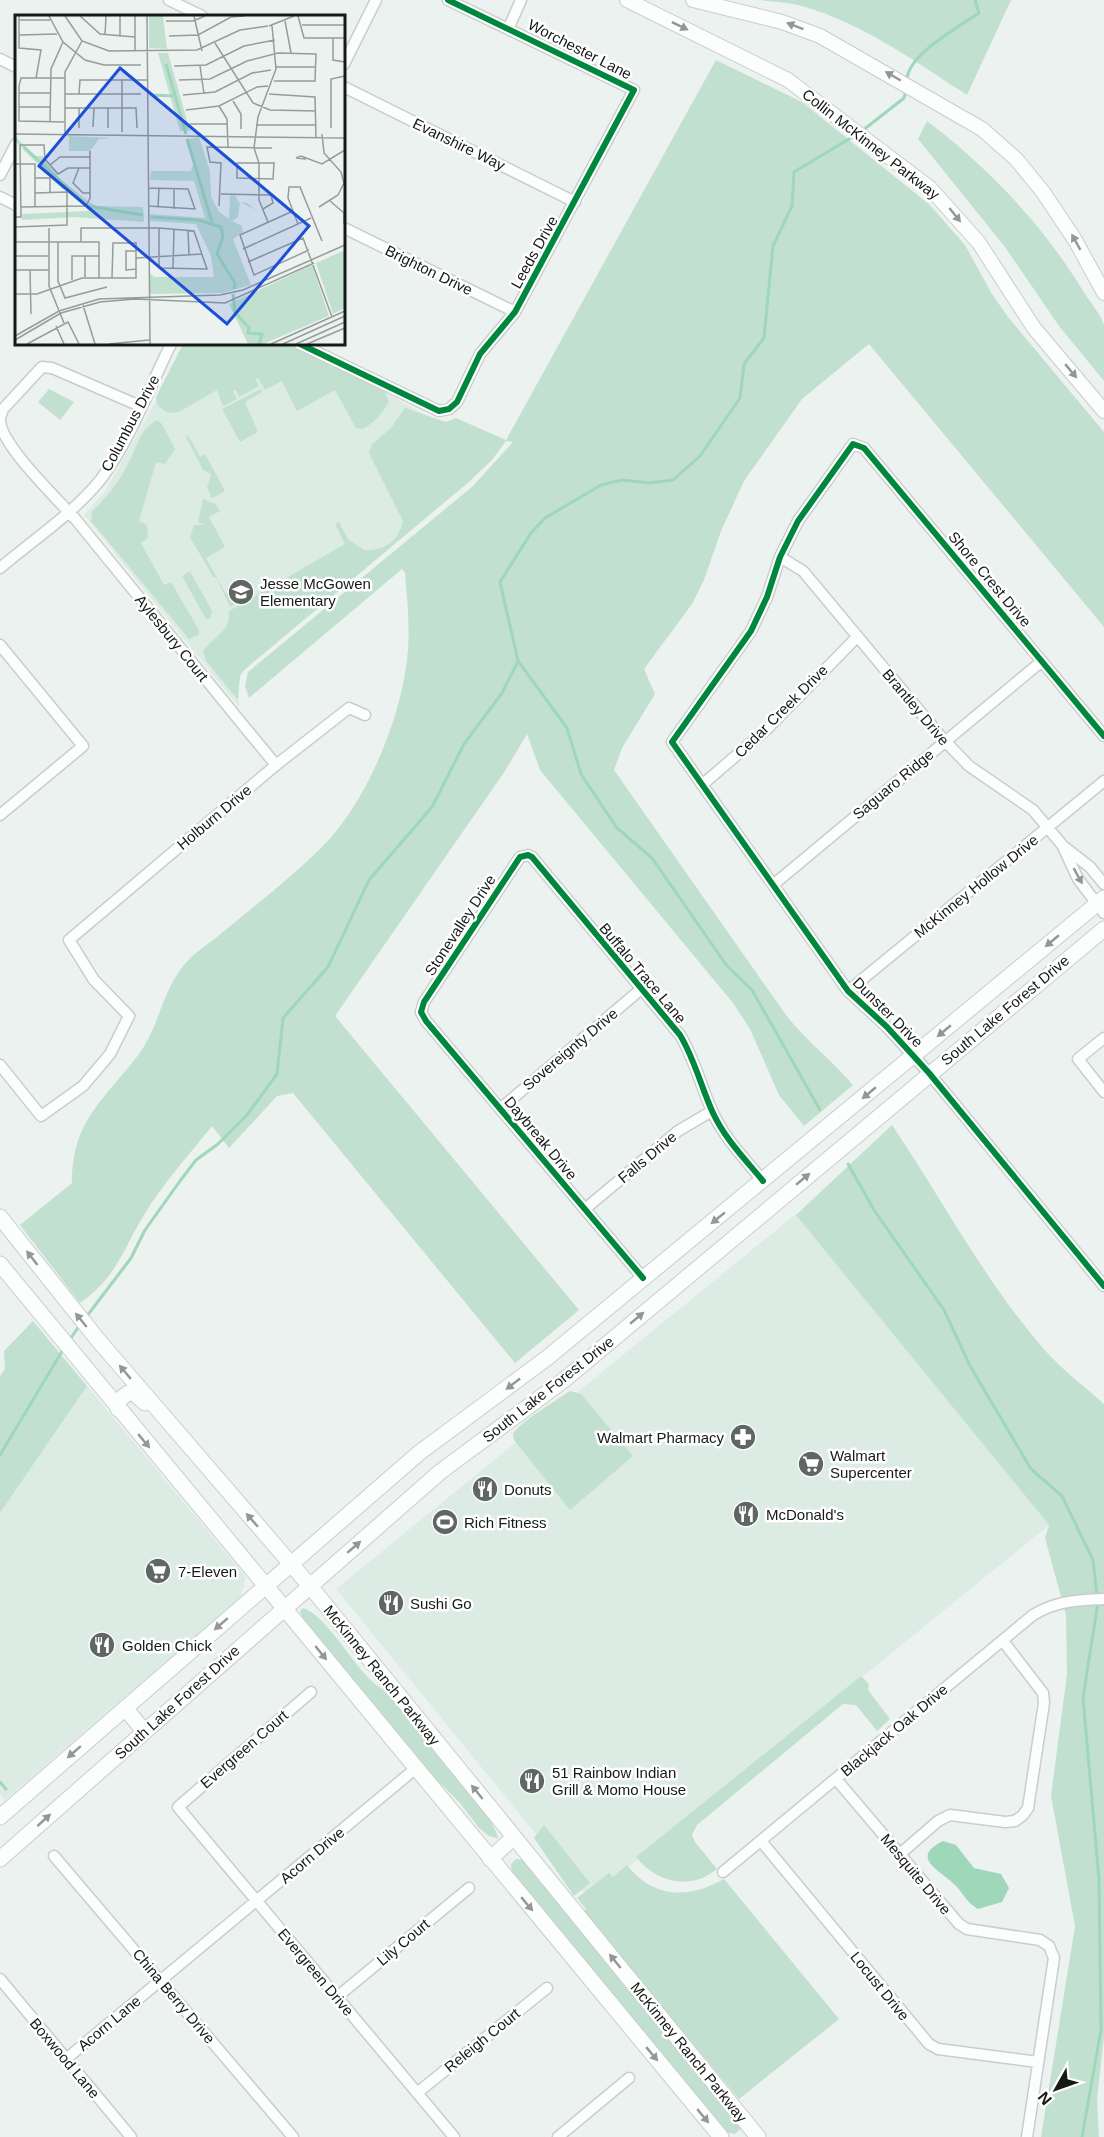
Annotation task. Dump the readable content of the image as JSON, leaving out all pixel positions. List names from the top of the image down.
{
  "streets": {
    "main road": ["South Lake Forest Drive", "McKinney Ranch Parkway"],
    "street": [
      "Worchester Lane",
      "Evanshire Way",
      "Collin McKinney Parkway",
      "Leeds Drive",
      "Brighton Drive",
      "Columbus Drive",
      "Shore Crest Drive",
      "Aylesbury Court",
      "Brantley Drive",
      "Cedar Creek Drive",
      "Saguaro Ridge",
      "Holburn Drive",
      "McKinney Hollow Drive",
      "Stonevalley Drive",
      "Buffalo Trace Lane",
      "Dunster Drive",
      "Sovereignty Drive",
      "Daybreak Drive",
      "Falls Drive",
      "Blackjack Oak Drive",
      "Evergreen Court",
      "Acorn Drive",
      "Mesquite Drive",
      "Lily Court",
      "Evergreen Drive",
      "Locust Drive",
      "China Berry Drive",
      "Acorn Lane",
      "Releigh Court",
      "Boxwood Lane"
    ]
  },
  "crossings": [
    ["Worchester Lane", "Leeds Drive"],
    ["Evanshire Way", "Leeds Drive"],
    ["Leeds Drive", "Brighton Drive"],
    ["Columbus Drive", "Aylesbury Court"],
    ["Shore Crest Drive", "Brantley Drive"],
    ["Shore Crest Drive", "Saguaro Ridge"],
    ["Shore Crest Drive", "Dunster Drive"],
    ["Aylesbury Court", "Holburn Drive"],
    ["Brantley Drive", "Cedar Creek Drive"],
    ["Brantley Drive", "Saguaro Ridge"],
    ["Brantley Drive", "McKinney Hollow Drive"],
    ["Brantley Drive", "South Lake Forest Drive"],
    ["Brantley Drive", "Dunster Drive"],
    ["Cedar Creek Drive", "Dunster Drive"],
    ["Saguaro Ridge", "Dunster Drive"],
    ["McKinney Hollow Drive", "Dunster Drive"],
    ["Stonevalley Drive", "Buffalo Trace Lane"],
    ["Stonevalley Drive", "Daybreak Drive"],
    ["Buffalo Trace Lane", "South Lake Forest Drive"],
    ["Buffalo Trace Lane", "Sovereignty Drive"],
    ["Buffalo Trace Lane", "Falls Drive"],
    ["South Lake Forest Drive", "Dunster Drive"],
    ["South Lake Forest Drive", "Daybreak Drive"],
    ["South Lake Forest Drive", "McKinney Ranch Parkway"],
    ["Sovereignty Drive", "Daybreak Drive"],
    ["Daybreak Drive", "Falls Drive"],
    ["McKinney Ranch Parkway", "Acorn Drive"],
    ["Blackjack Oak Drive", "Mesquite Drive"],
    ["Blackjack Oak Drive", "Locust Drive"],
    ["Evergreen Court", "Evergreen Drive"],
    ["Acorn Drive", "Evergreen Drive"],
    ["Acorn Drive", "Acorn Lane"],
    ["Mesquite Drive", "Locust Drive"],
    ["Lily Court", "Evergreen Drive"],
    ["Evergreen Drive", "Releigh Court"],
    ["China Berry Drive", "Acorn Lane"],
    ["Acorn Lane", "Boxwood Lane"]
  ],
  "places": {
    "school or university": ["Jesse McGowen Elementary"],
    "pharmacy": ["Walmart Pharmacy"],
    "supermarket": ["Walmart Supercenter", "7-Eleven"],
    "restaurant": [
      "Donuts",
      "McDonald's",
      "Sushi Go",
      "Golden Chick",
      "51 Rainbow Indian Grill & Momo House"
    ],
    "sports": ["Rich Fitness"]
  },
  "north": "bottom left"
}
